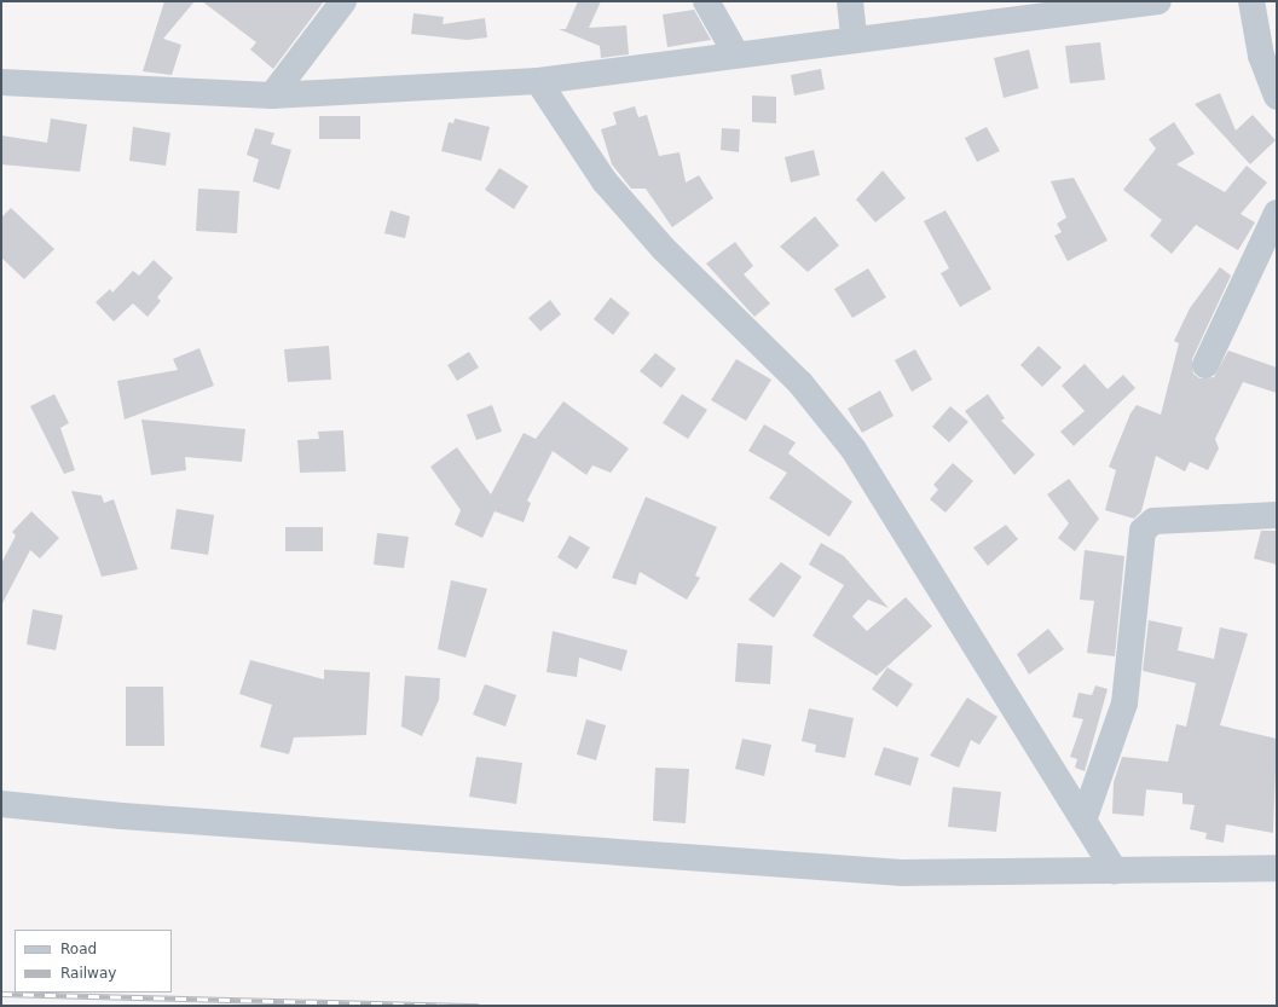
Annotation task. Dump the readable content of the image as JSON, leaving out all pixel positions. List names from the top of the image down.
{
  "legend": ["Road", "Railway"]
}
